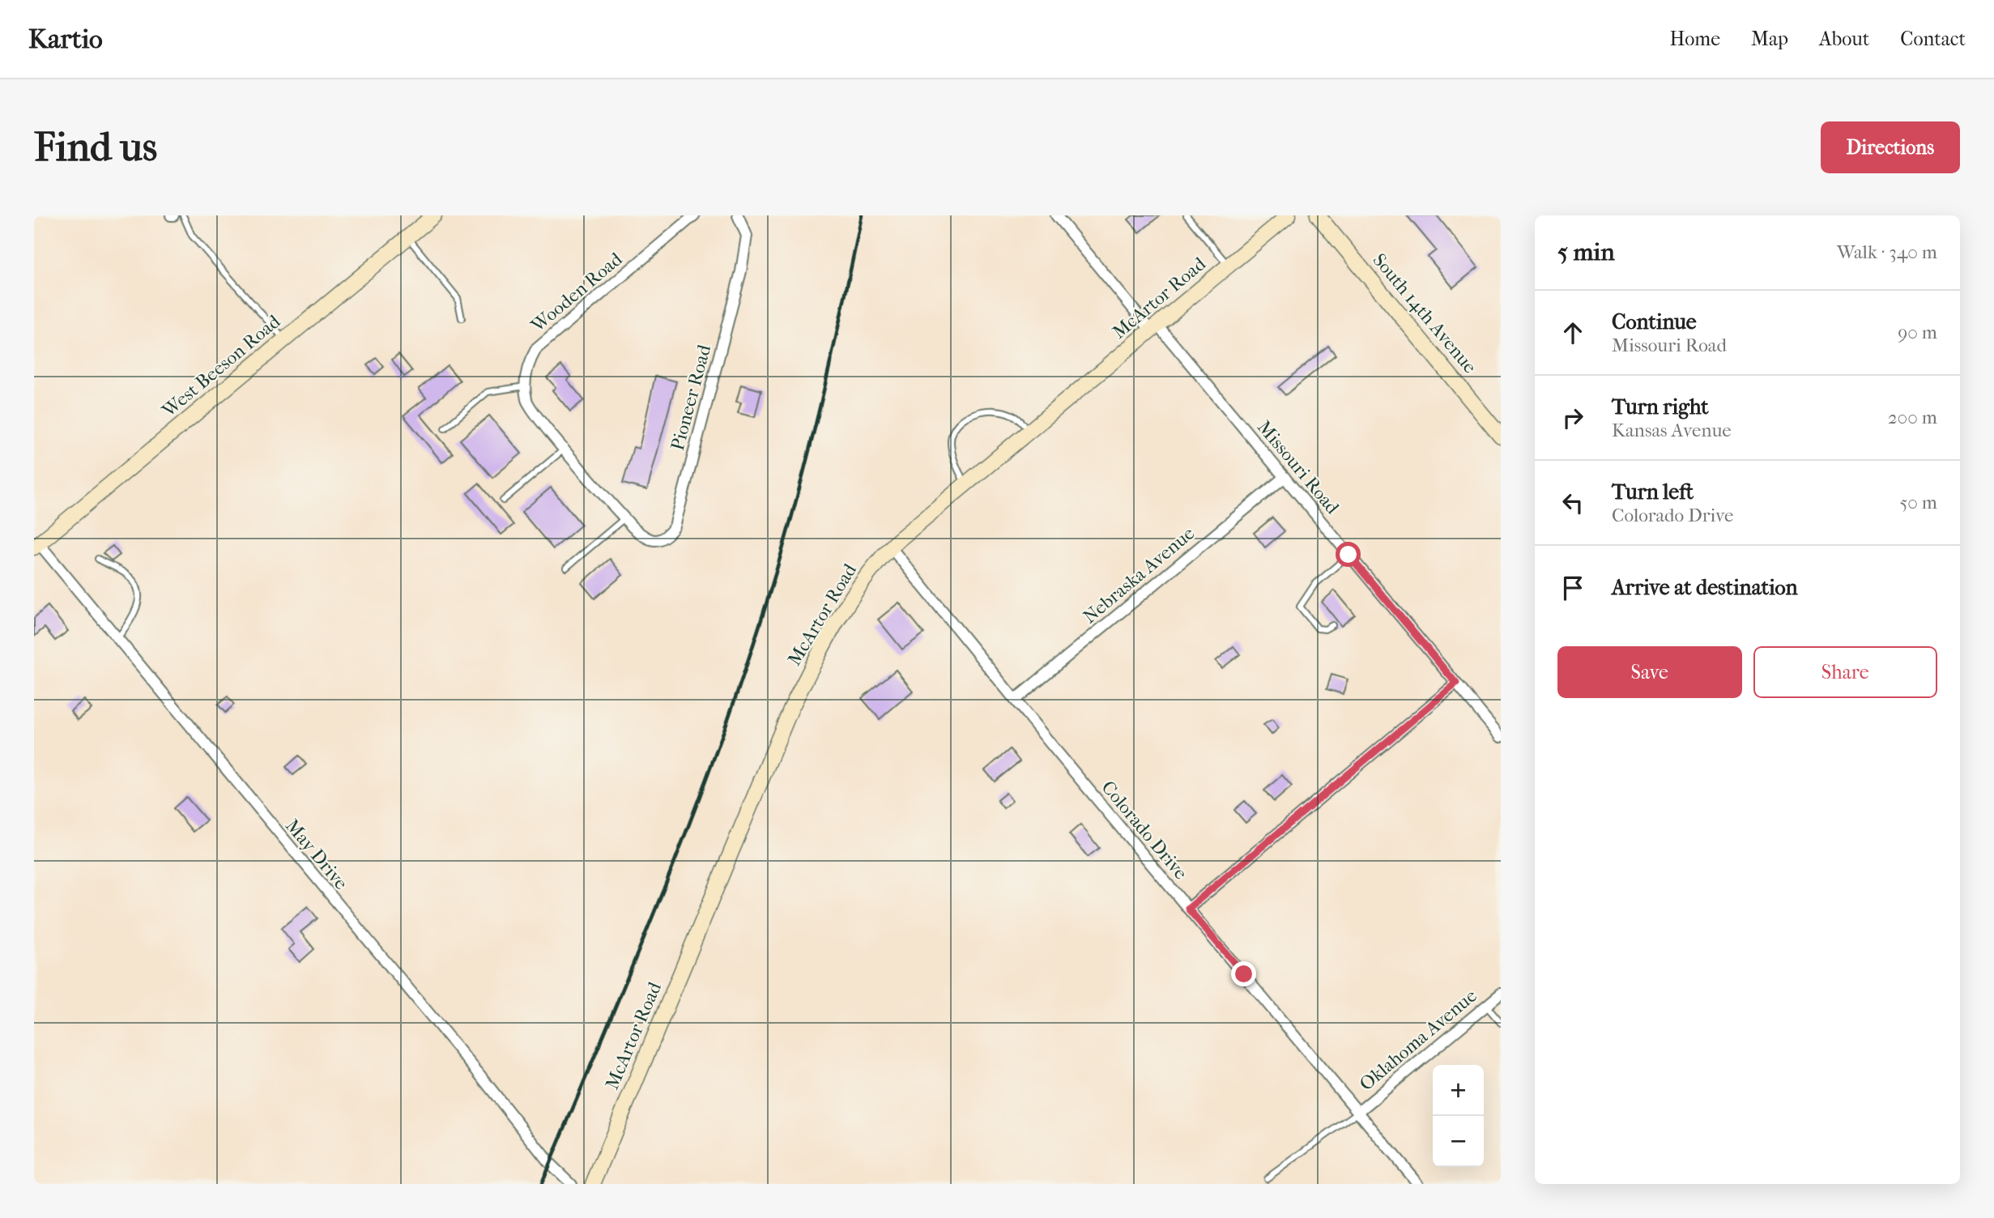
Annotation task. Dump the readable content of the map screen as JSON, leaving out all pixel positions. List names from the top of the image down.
{
  "streets": {
    "main road": ["McArtor Road", "South 14th Avenue", "West Beeson Road"],
    "street": [
      "Wooden Road",
      "Pioneer Road",
      "Missouri Road",
      "Nebraska Avenue",
      "Colorado Drive",
      "May Drive",
      "Oklahoma Avenue"
    ]
  },
  "crossings": [
    ["Wooden Road", "Pioneer Road"],
    ["McArtor Road", "Missouri Road"],
    ["McArtor Road", "Colorado Drive"],
    ["West Beeson Road", "May Drive"],
    ["Missouri Road", "Nebraska Avenue"],
    ["Nebraska Avenue", "Colorado Drive"],
    ["Colorado Drive", "Oklahoma Avenue"]
  ],
  "page": {
    "header": "Kartio",
    "nav": [
      "Home",
      "Map",
      "About",
      "Contact"
    ],
    "buttons": [
      "Directions",
      ["Save", "Share"]
    ],
    "title": "Find us",
    "heading": ["5 min", "Walk · 340 m"],
    "list": [
      ["Continue", "Missouri Road", "90 m"],
      ["Turn right", "Kansas Avenue", "200 m"],
      ["Turn left", "Colorado Drive", "50 m"],
      "Arrive at destination"
    ],
    "map_buttons": ["+", "−"]
  }
}
